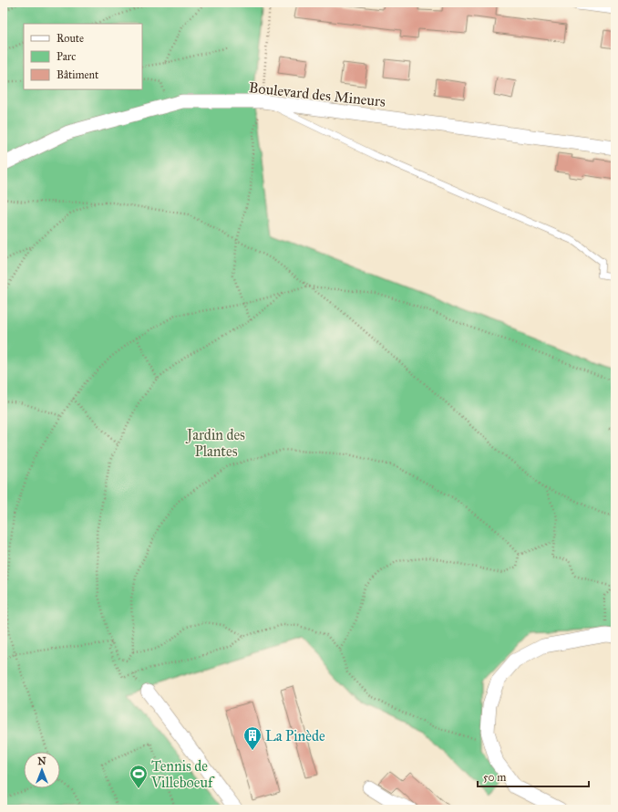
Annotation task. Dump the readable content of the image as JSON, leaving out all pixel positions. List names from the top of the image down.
{
  "streets": {
    "street": ["Boulevard des Mineurs"]
  },
  "parks": ["Jardin des Plantes"],
  "places": {
    "building": ["La Pinède"],
    "sports": ["Tennis de Villeboeuf"]
  },
  "legend": ["Route", "Parc", "Bâtiment"],
  "scale_bar": "50 m",
  "north": "top"
}
